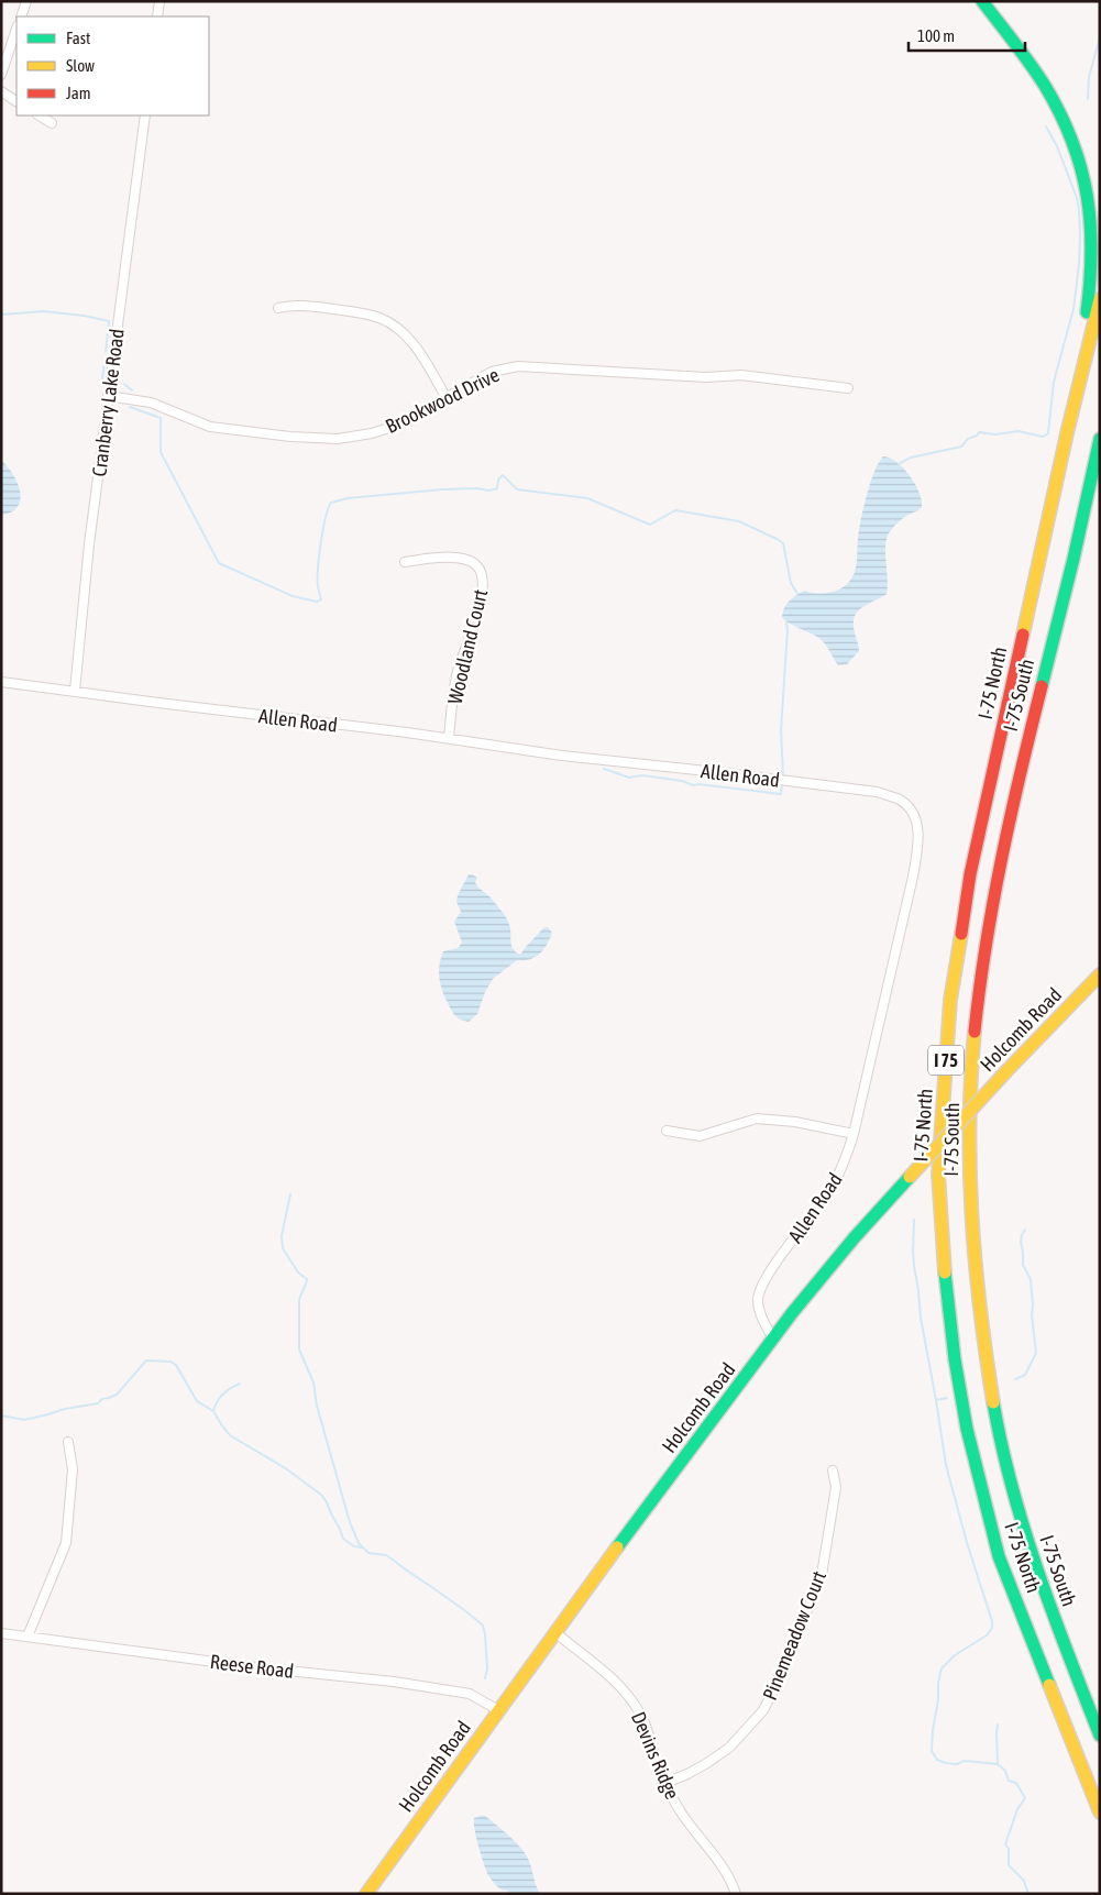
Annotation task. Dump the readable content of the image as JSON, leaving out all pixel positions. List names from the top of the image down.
{
  "streets": {
    "main road": [
      "I-75 North",
      "I-75 South",
      "Holcomb Road",
      "I 75"
    ],
    "street": [
      "Brookwood Drive",
      "Cranberry Lake Road",
      "Woodland Court",
      "Allen Road",
      "Pinemeadow Court",
      "Reese Road",
      "Devins Ridge"
    ]
  },
  "crossings": [
    ["Brookwood Drive", "Cranberry Lake Road"],
    ["Cranberry Lake Road", "Allen Road"],
    ["Woodland Court", "Allen Road"],
    ["Allen Road", "Holcomb Road"],
    ["Holcomb Road", "Reese Road"],
    ["Holcomb Road", "Devins Ridge"],
    ["Pinemeadow Court", "Devins Ridge"]
  ],
  "legend": ["Fast", "Slow", "Jam"],
  "scale_bar": "100 m"
}
